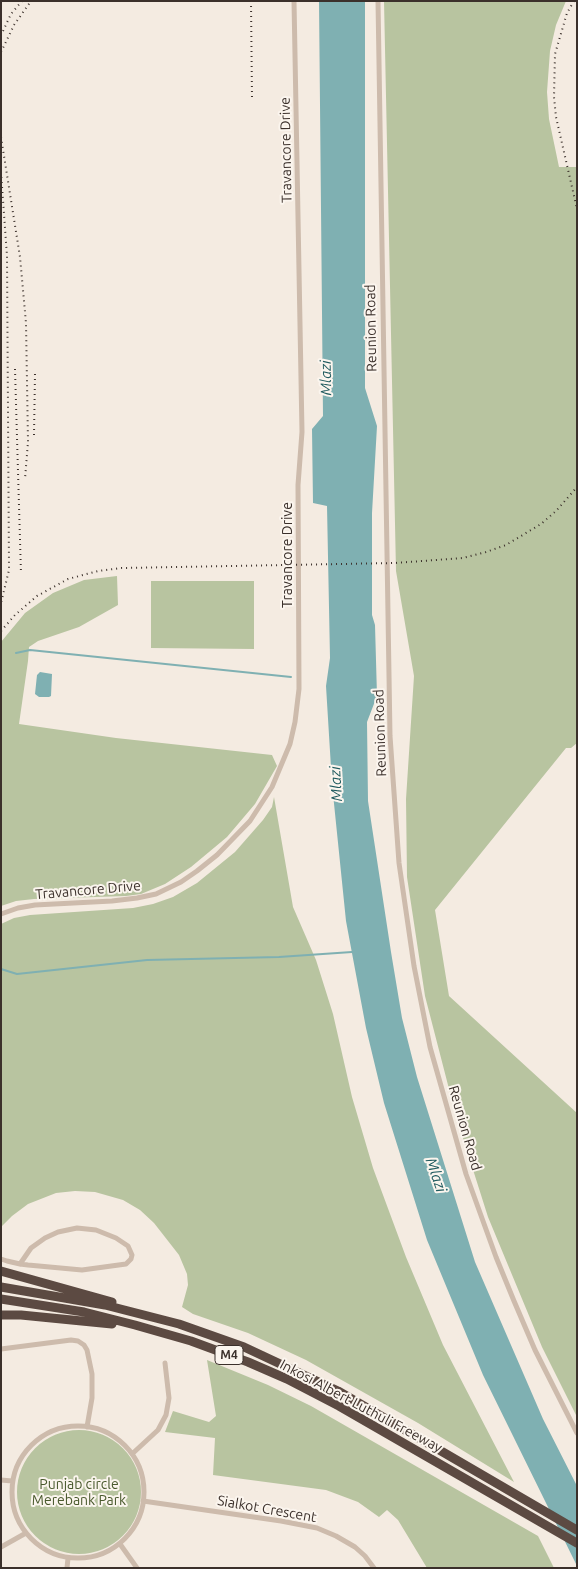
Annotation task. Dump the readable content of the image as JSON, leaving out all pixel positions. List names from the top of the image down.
{
  "streets": {
    "highway": ["M4", "Inkosi Albert Luthuli Freeway"],
    "street": ["Travancore Drive", "Reunion Road", "Sialkot Crescent"]
  },
  "water": ["Mlazi"],
  "parks": ["Punjab circle Merebank Park"]
}
